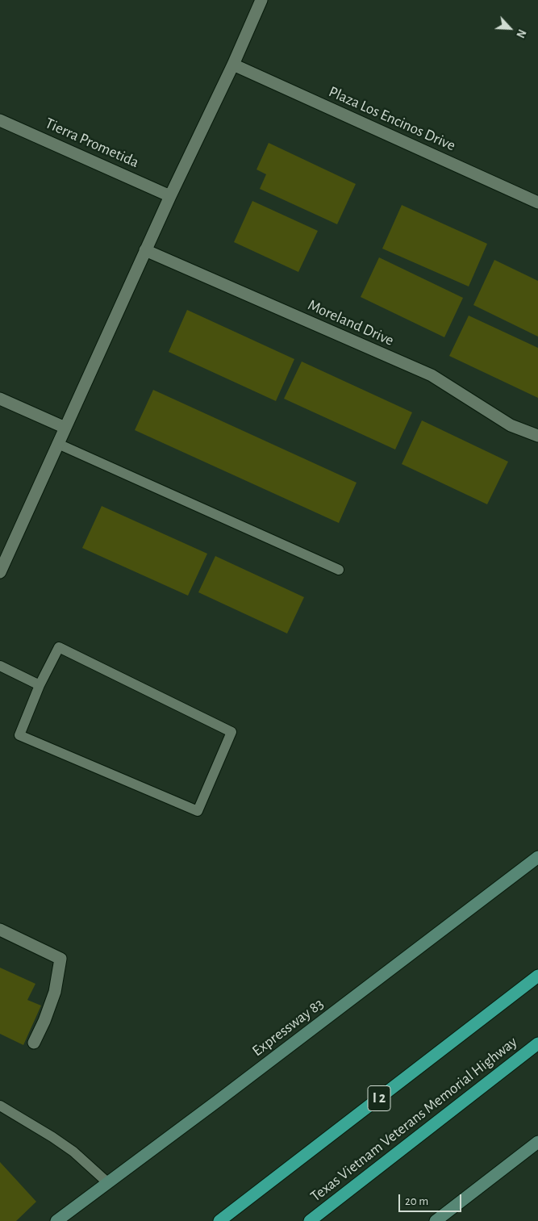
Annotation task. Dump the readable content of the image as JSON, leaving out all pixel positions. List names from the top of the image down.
{
  "streets": {
    "highway": ["I 2", "Texas Vietnam Veterans Memorial Highway"],
    "main road": ["Expressway 83"],
    "street": ["Plaza Los Encinos Drive", "Tierra Prometida", "Moreland Drive"]
  },
  "scale_bar": "20 m",
  "north": "bottom right"
}
